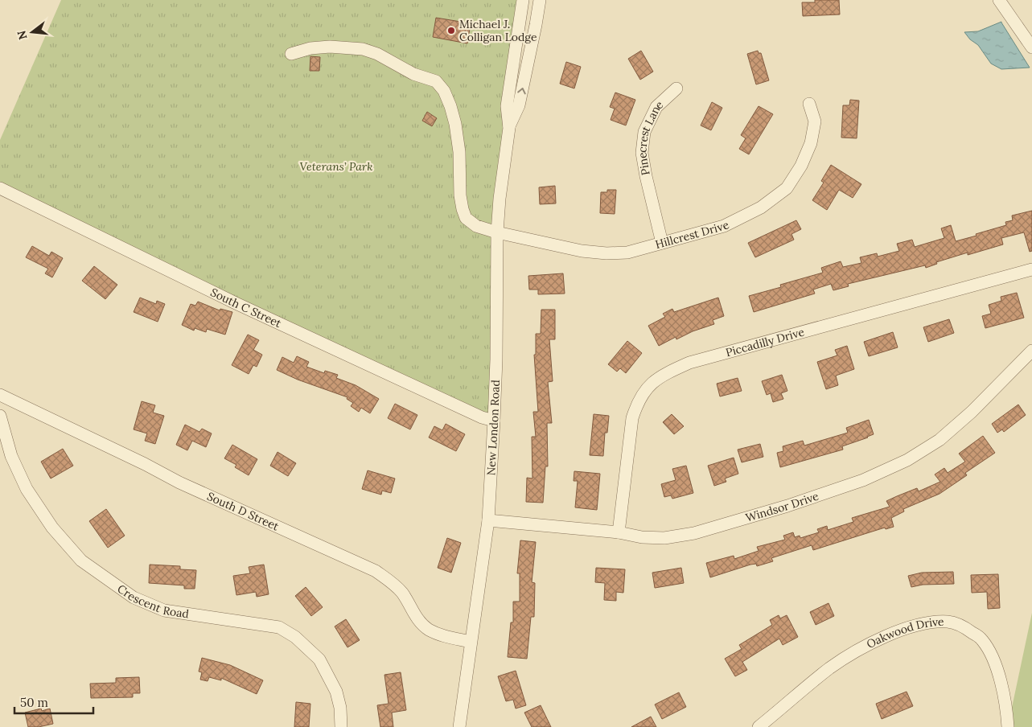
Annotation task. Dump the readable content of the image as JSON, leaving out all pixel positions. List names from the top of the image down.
{
  "streets": {
    "street": [
      "Pinecrest Lane",
      "Hillcrest Drive",
      "South C Street",
      "Piccadilly Drive",
      "New London Road",
      "Windsor Drive",
      "South D Street",
      "Crescent Road",
      "Oakwood Drive"
    ]
  },
  "crossings": [
    ["Pinecrest Lane", "Hillcrest Drive"],
    ["Hillcrest Drive", "New London Road"],
    ["South C Street", "New London Road"],
    ["Piccadilly Drive", "Windsor Drive"],
    ["New London Road", "Windsor Drive"],
    ["New London Road", "South D Street"]
  ],
  "parks": ["Veterans’ Park"],
  "places": ["Michael J. Colligan Lodge"],
  "scale_bar": "50 m",
  "north": "left"
}
